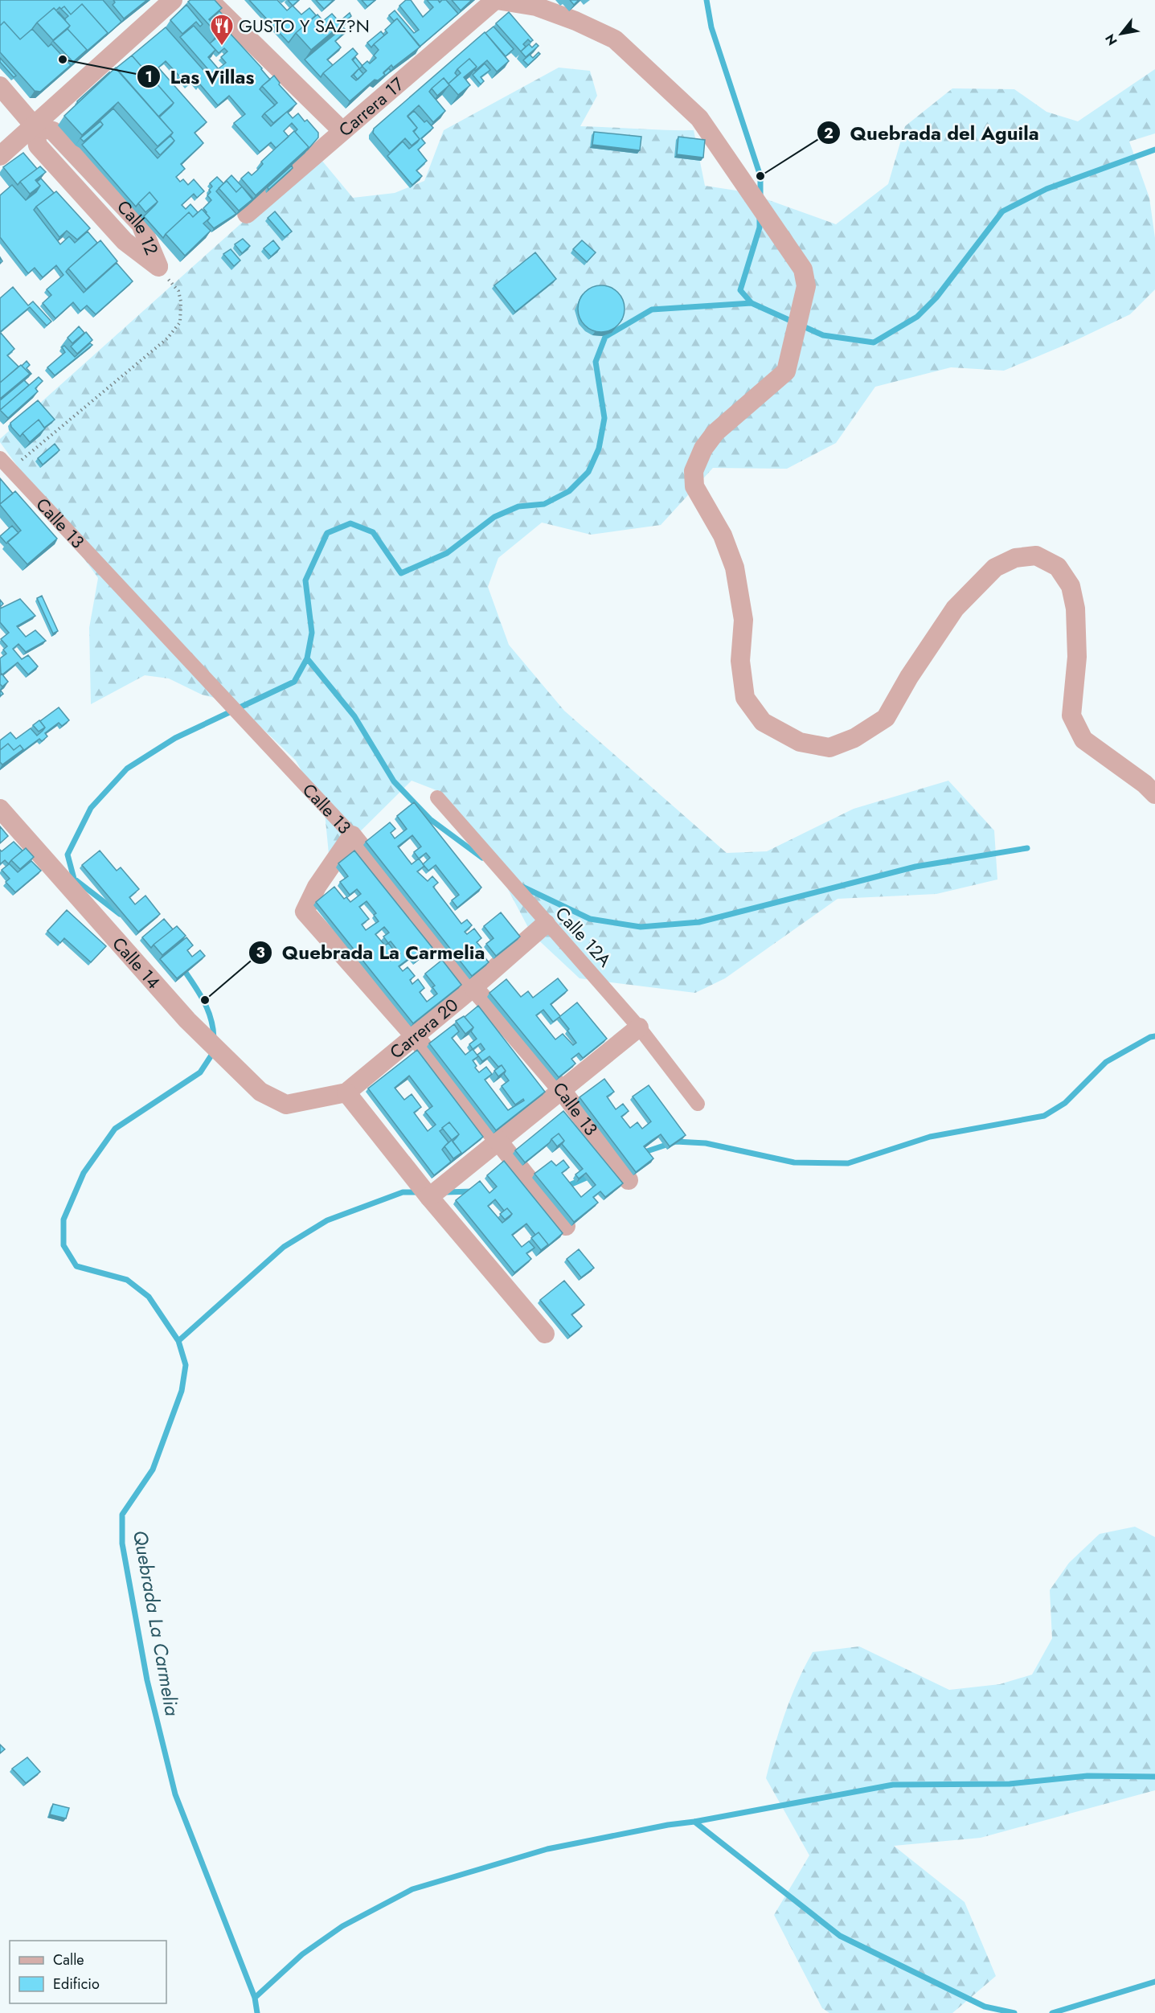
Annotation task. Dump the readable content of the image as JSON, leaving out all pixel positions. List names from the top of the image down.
{
  "streets": {
    "street": [
      "Carrera 17",
      "Calle 12",
      "Calle 13",
      "Calle 12A",
      "Calle 14",
      "Carrera 20"
    ]
  },
  "crossings": [
    ["Calle 13", "Carrera 20"],
    ["Calle 12A", "Carrera 20"],
    ["Calle 14", "Carrera 20"]
  ],
  "water": ["Quebrada La Carmelia"],
  "places": {
    "restaurant": ["GUSTO Y SAZ?N"],
    "other": ["Las Villas", "Quebrada del Aguila", "Quebrada La Carmelia"]
  },
  "legend": ["Calle", "Edificio"],
  "north": "bottom left"
}
